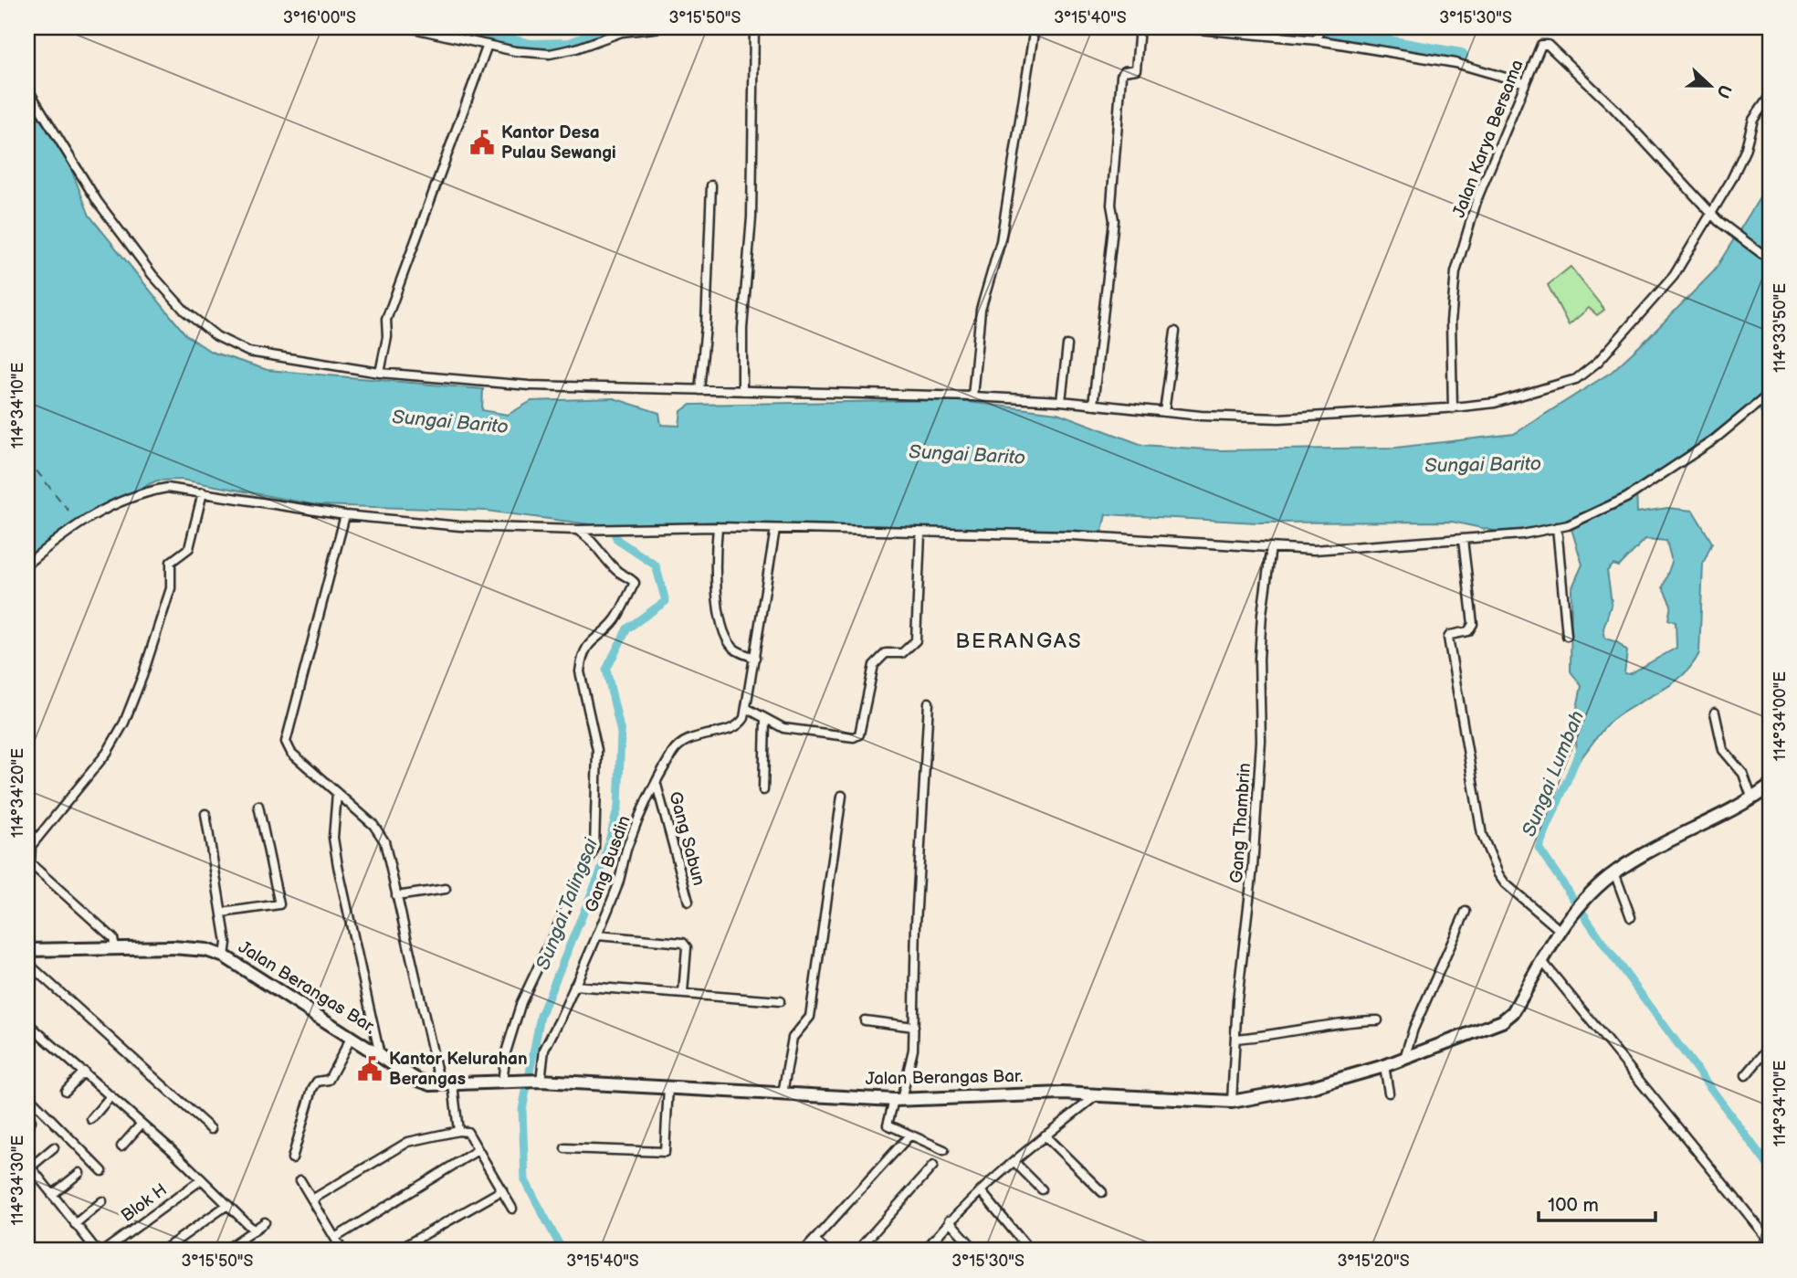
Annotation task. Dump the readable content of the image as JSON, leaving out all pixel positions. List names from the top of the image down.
{
  "streets": {
    "main road": ["Jalan Berangas Bar."],
    "street": [
      "Jalan Karya Bersama",
      "Gang Thambrin",
      "Gang Sabun",
      "Gang Busdin",
      "Blok H"
    ]
  },
  "crossings": [
    ["Gang Thambrin", "Jalan Berangas Bar."],
    ["Gang Sabun", "Gang Busdin"],
    ["Gang Busdin", "Jalan Berangas Bar."]
  ],
  "districts": ["BERANGAS"],
  "water": ["Sungai Barito", "Sungai Lumbah", "Sungai Talingsai"],
  "places": {
    "public building": ["Kantor Desa Pulau Sewangi", "Kantor Kelurahan Berangas"]
  },
  "scale_bar": "100 m",
  "north": "right",
  "coordinates": [
    "3°16'00\"S",
    "3°15'50\"S",
    "3°15'40\"S",
    "3°15'30\"S",
    "114°33'50\"E",
    "114°34'10\"E",
    "114°34'00\"E",
    "114°34'20\"E",
    "114°34'30\"E",
    "3°15'20\"S"
  ]
}
